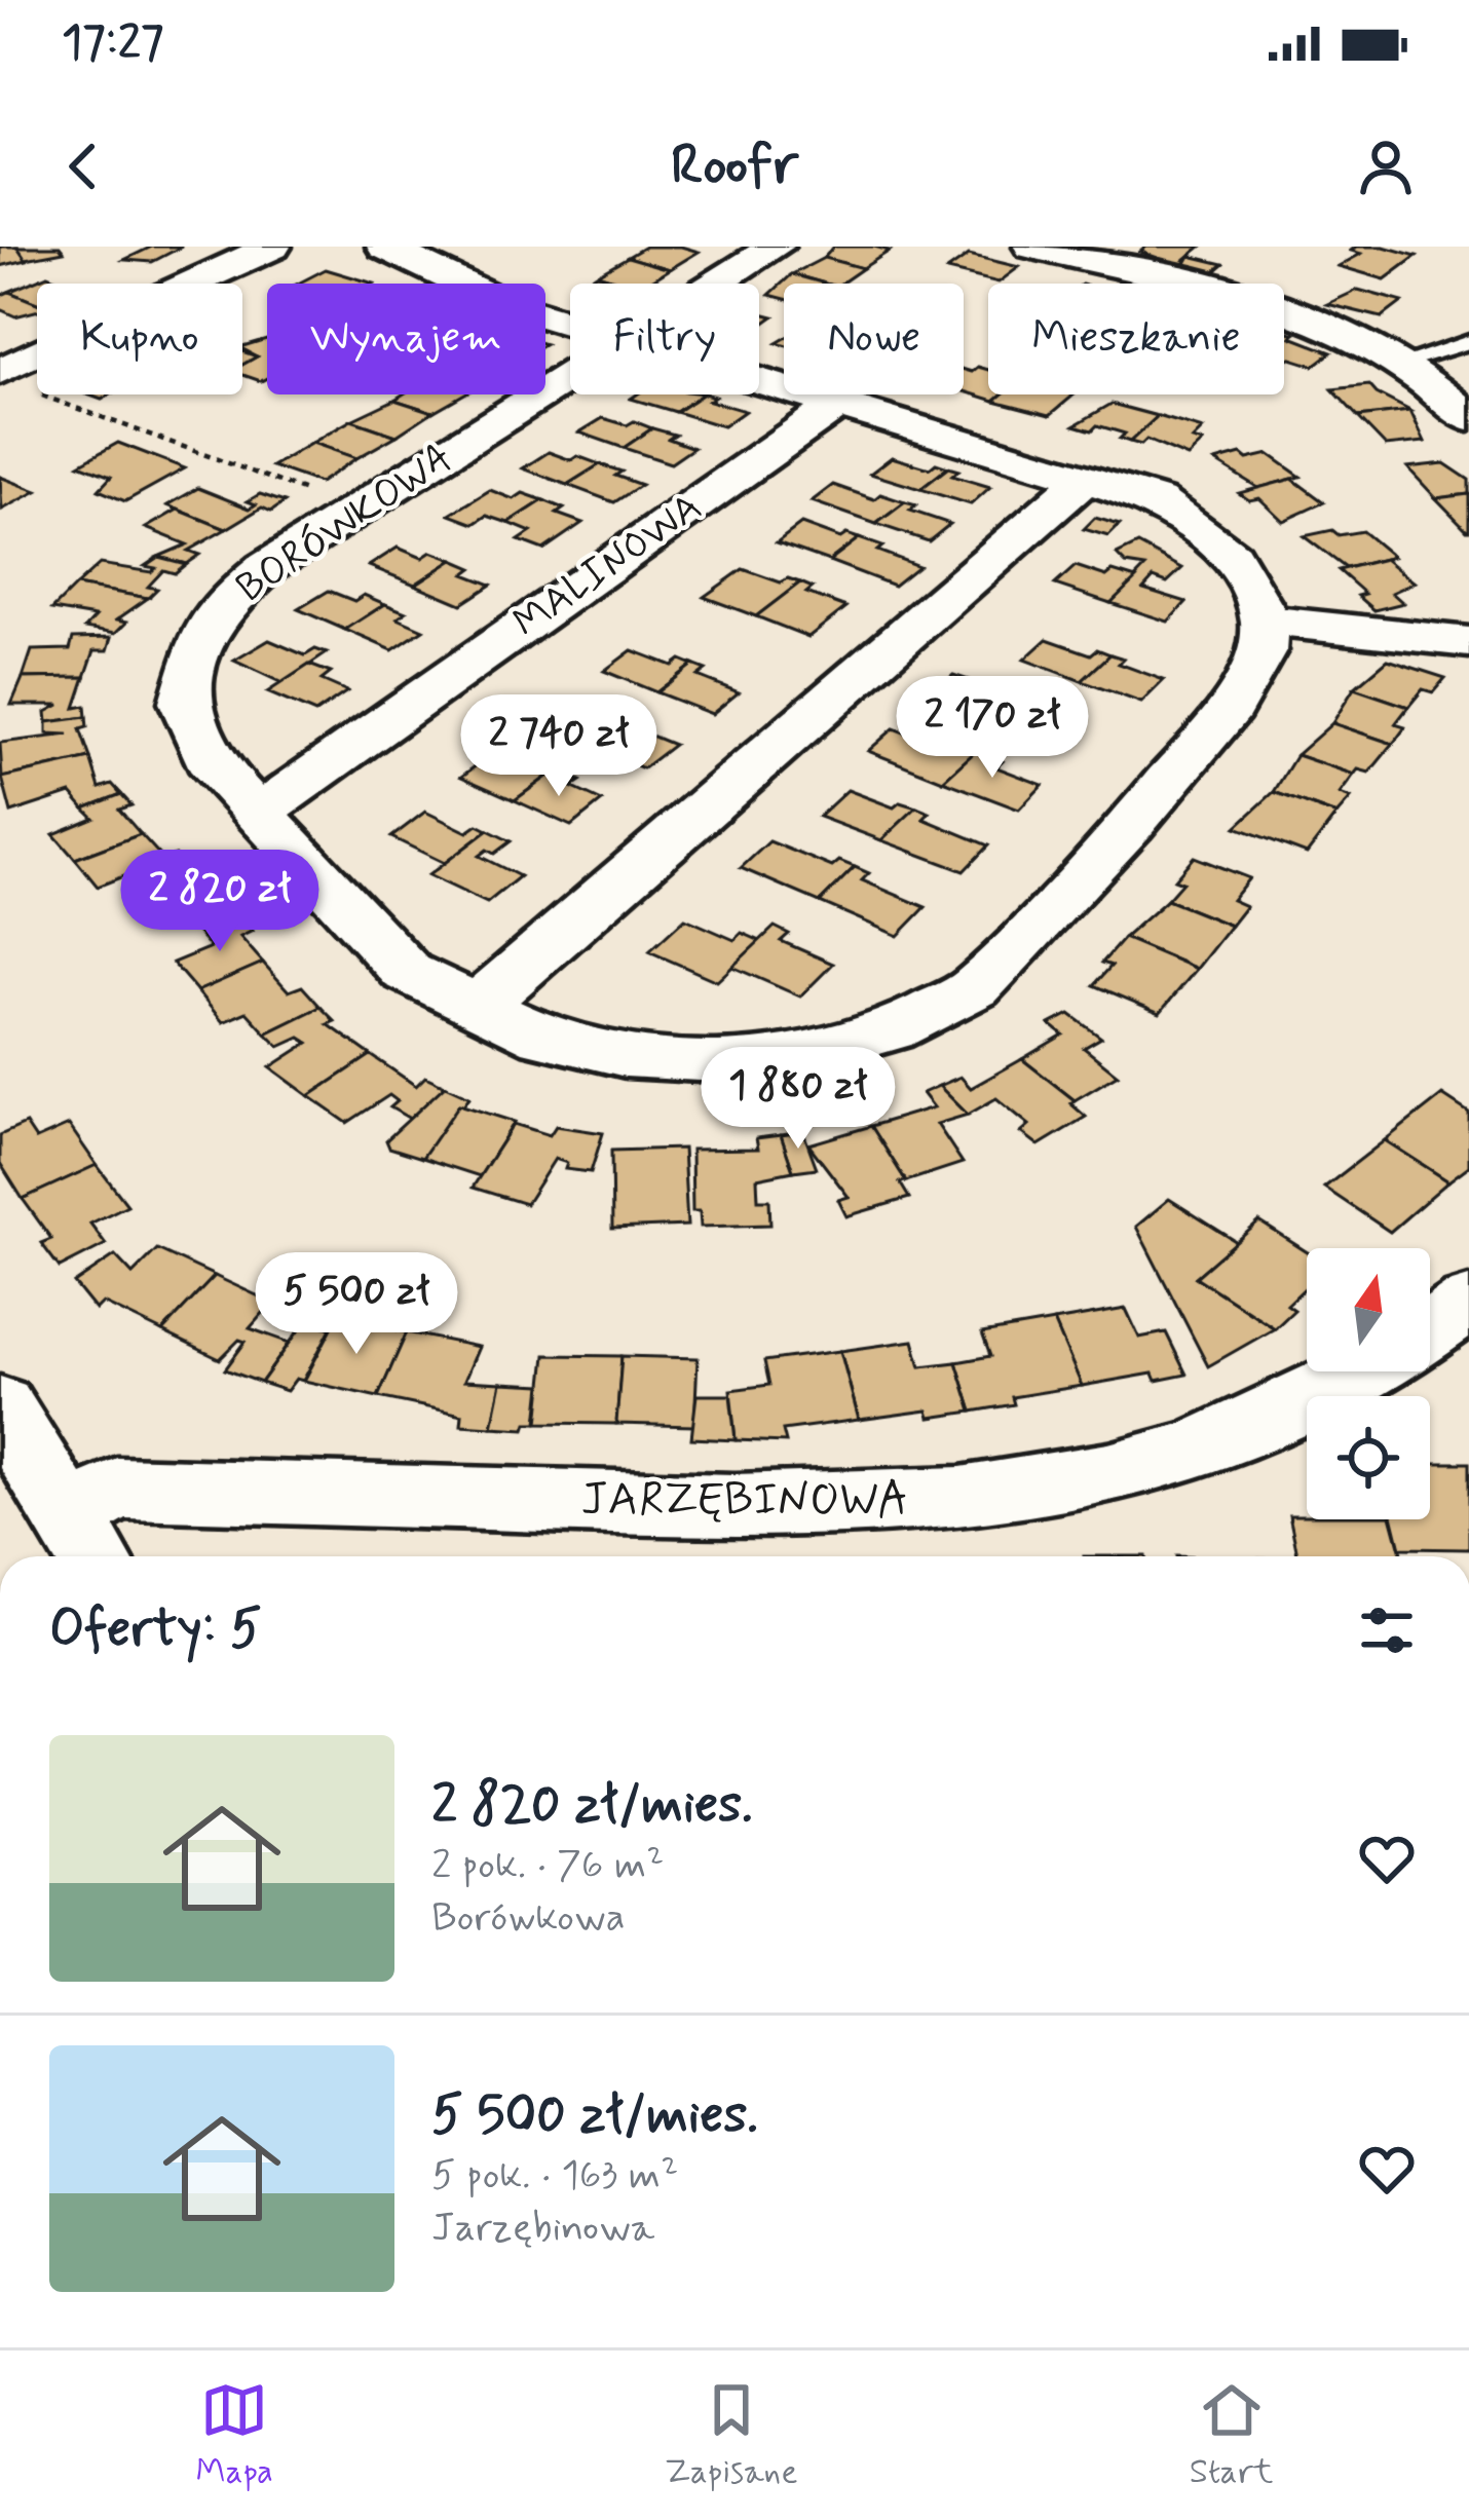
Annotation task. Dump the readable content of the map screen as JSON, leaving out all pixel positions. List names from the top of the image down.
{
  "streets": {
    "street": ["BORÓWKOWA", "MALINOWA", "JARZĘBINOWA"]
  },
  "crossings": [
    ["BORÓWKOWA", "MALINOWA"]
  ],
  "north": "top",
  "page": {
    "status": "17:27",
    "header": "Roofr",
    "chip": [
      "Kupno",
      "Wynajem",
      "Filtry",
      "Nowe",
      "Mieszkanie"
    ],
    "price": [
      "2 170 zł",
      "2 740 zł",
      "2 820 zł",
      "1 880 zł",
      "5 500 zł"
    ],
    "heading": "Oferty: 5",
    "list": [
      {
        "name": "2 820 zł/mies.",
        "note": "2 pok. · 76 m² · Borówkowa"
      },
      {
        "name": "5 500 zł/mies.",
        "note": "5 pok. · 163 m² · Jarzębinowa"
      }
    ],
    "tabs": ["Mapa", "Zapisane", "Start"]
  }
}
